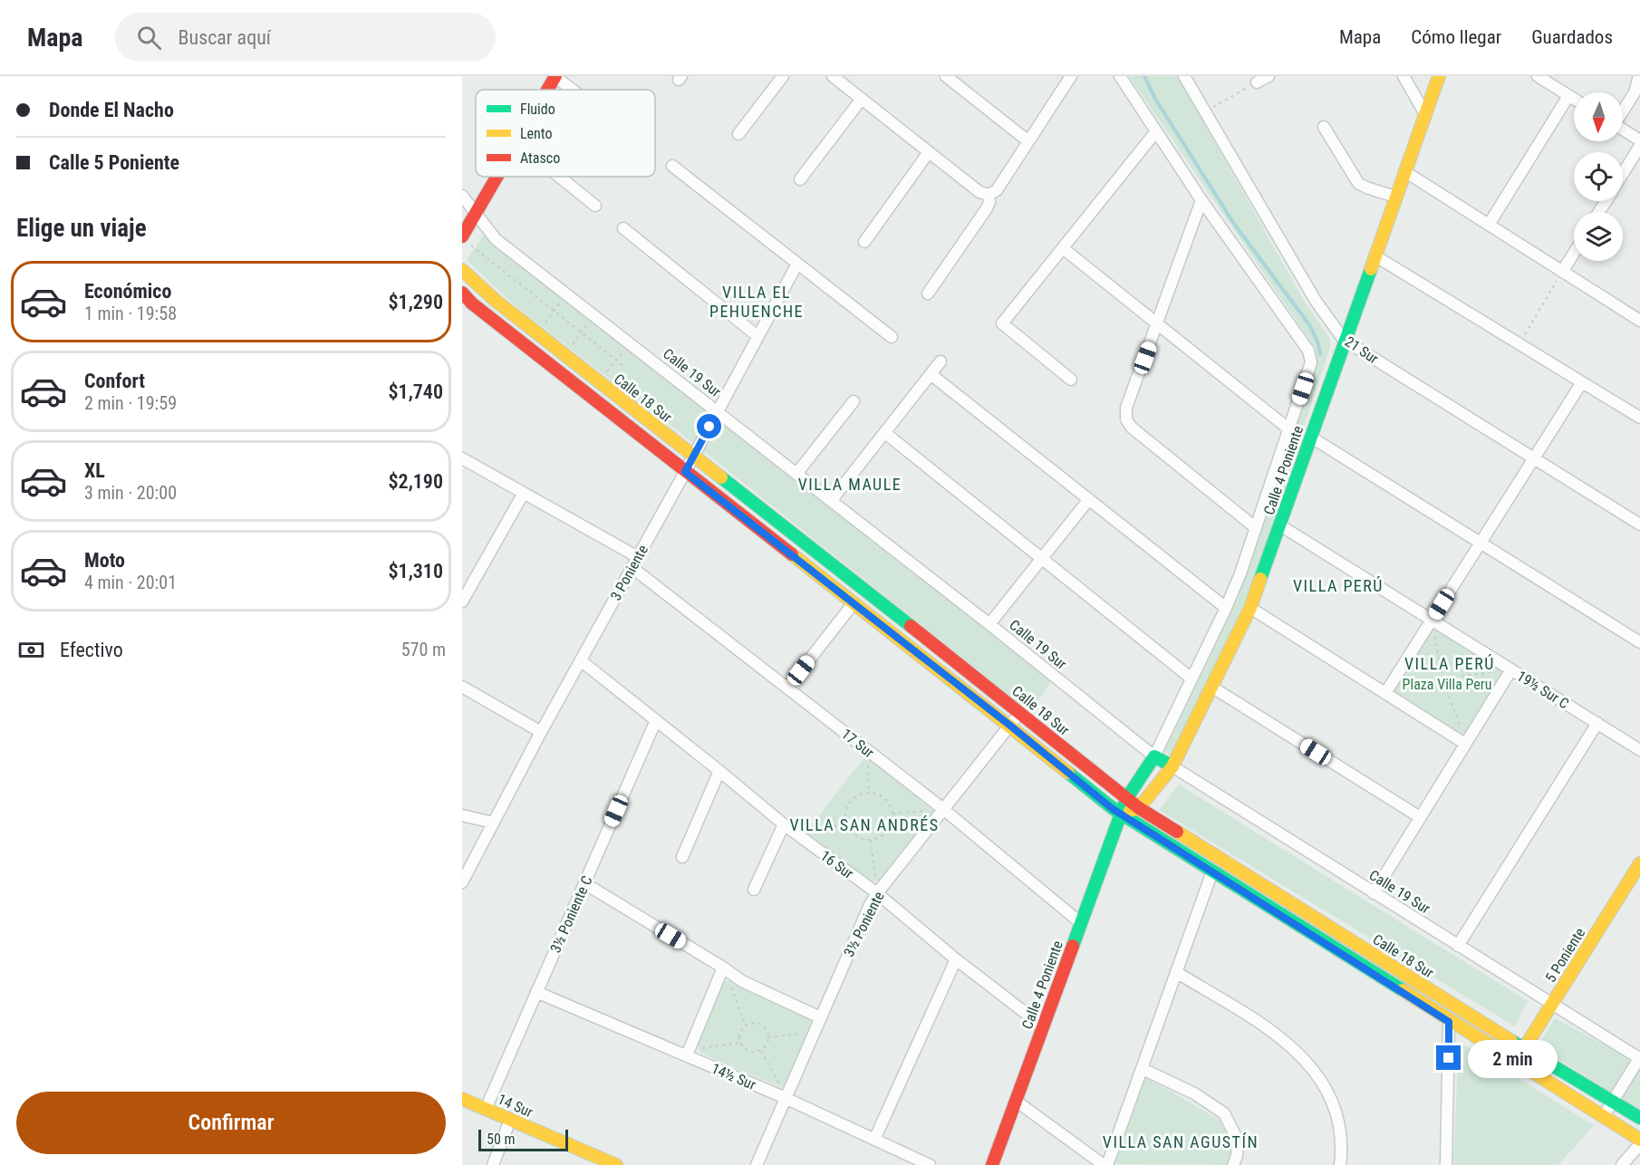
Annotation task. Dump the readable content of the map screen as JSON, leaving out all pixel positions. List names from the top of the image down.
{
  "streets": {
    "main road": [
      "Calle 19 Sur",
      "Calle 18 Sur",
      "Calle 4 Poniente",
      "5 Poniente",
      "14 Sur"
    ],
    "street": [
      "21 Sur",
      "3 Poniente",
      "19½ Sur C",
      "17 Sur",
      "16 Sur",
      "3½ Poniente C",
      "3½ Poniente",
      "14½ Sur"
    ]
  },
  "crossings": [
    ["21 Sur", "Calle 4 Poniente"],
    ["Calle 19 Sur", "Calle 4 Poniente"],
    ["Calle 19 Sur", "3 Poniente"],
    ["Calle 19 Sur", "5 Poniente"],
    ["Calle 18 Sur", "Calle 4 Poniente"],
    ["Calle 18 Sur", "3 Poniente"],
    ["Calle 18 Sur", "3½ Poniente"],
    ["Calle 18 Sur", "5 Poniente"],
    ["Calle 4 Poniente", "19½ Sur C"],
    ["Calle 4 Poniente", "17 Sur"],
    ["Calle 4 Poniente", "16 Sur"],
    ["3 Poniente", "17 Sur"],
    ["3 Poniente", "16 Sur"],
    ["17 Sur", "3½ Poniente"],
    ["16 Sur", "3½ Poniente C"],
    ["16 Sur", "3½ Poniente"],
    ["3½ Poniente C", "14½ Sur"],
    ["3½ Poniente C", "14 Sur"],
    ["3½ Poniente", "14½ Sur"]
  ],
  "districts": [
    "VILLA EL PEHUENCHE",
    "VILLA MAULE",
    "VILLA PERÚ",
    "VILLA PERÚ",
    "VILLA SAN ANDRÉS",
    "VILLA SAN AGUSTÍN"
  ],
  "parks": ["Plaza Villa Peru"],
  "legend": ["Fluido", "Lento", "Atasco"],
  "scale_bar": "50 m",
  "north": "bottom",
  "page": {
    "header": "Mapa",
    "search": "Buscar aquí",
    "nav": ["Mapa", "Cómo llegar", "Guardados"],
    "banner": ["Donde El Nacho", "Calle 5 Poniente"],
    "heading": "Elige un viaje",
    "list": [
      {
        "name": "Económico",
        "note": "1 min · 19:58",
        "value": "$1,290"
      },
      {
        "name": "Confort",
        "note": "2 min · 19:59",
        "value": "$1,740"
      },
      {
        "name": "XL",
        "note": "3 min · 20:00",
        "value": "$2,190"
      },
      {
        "name": "Moto",
        "note": "4 min · 20:01",
        "value": "$1,310"
      }
    ],
    "pay": ["Efectivo", "570 m"],
    "bubble": "2 min",
    "buttons": "Confirmar",
    "scale": "50 m"
  }
}
